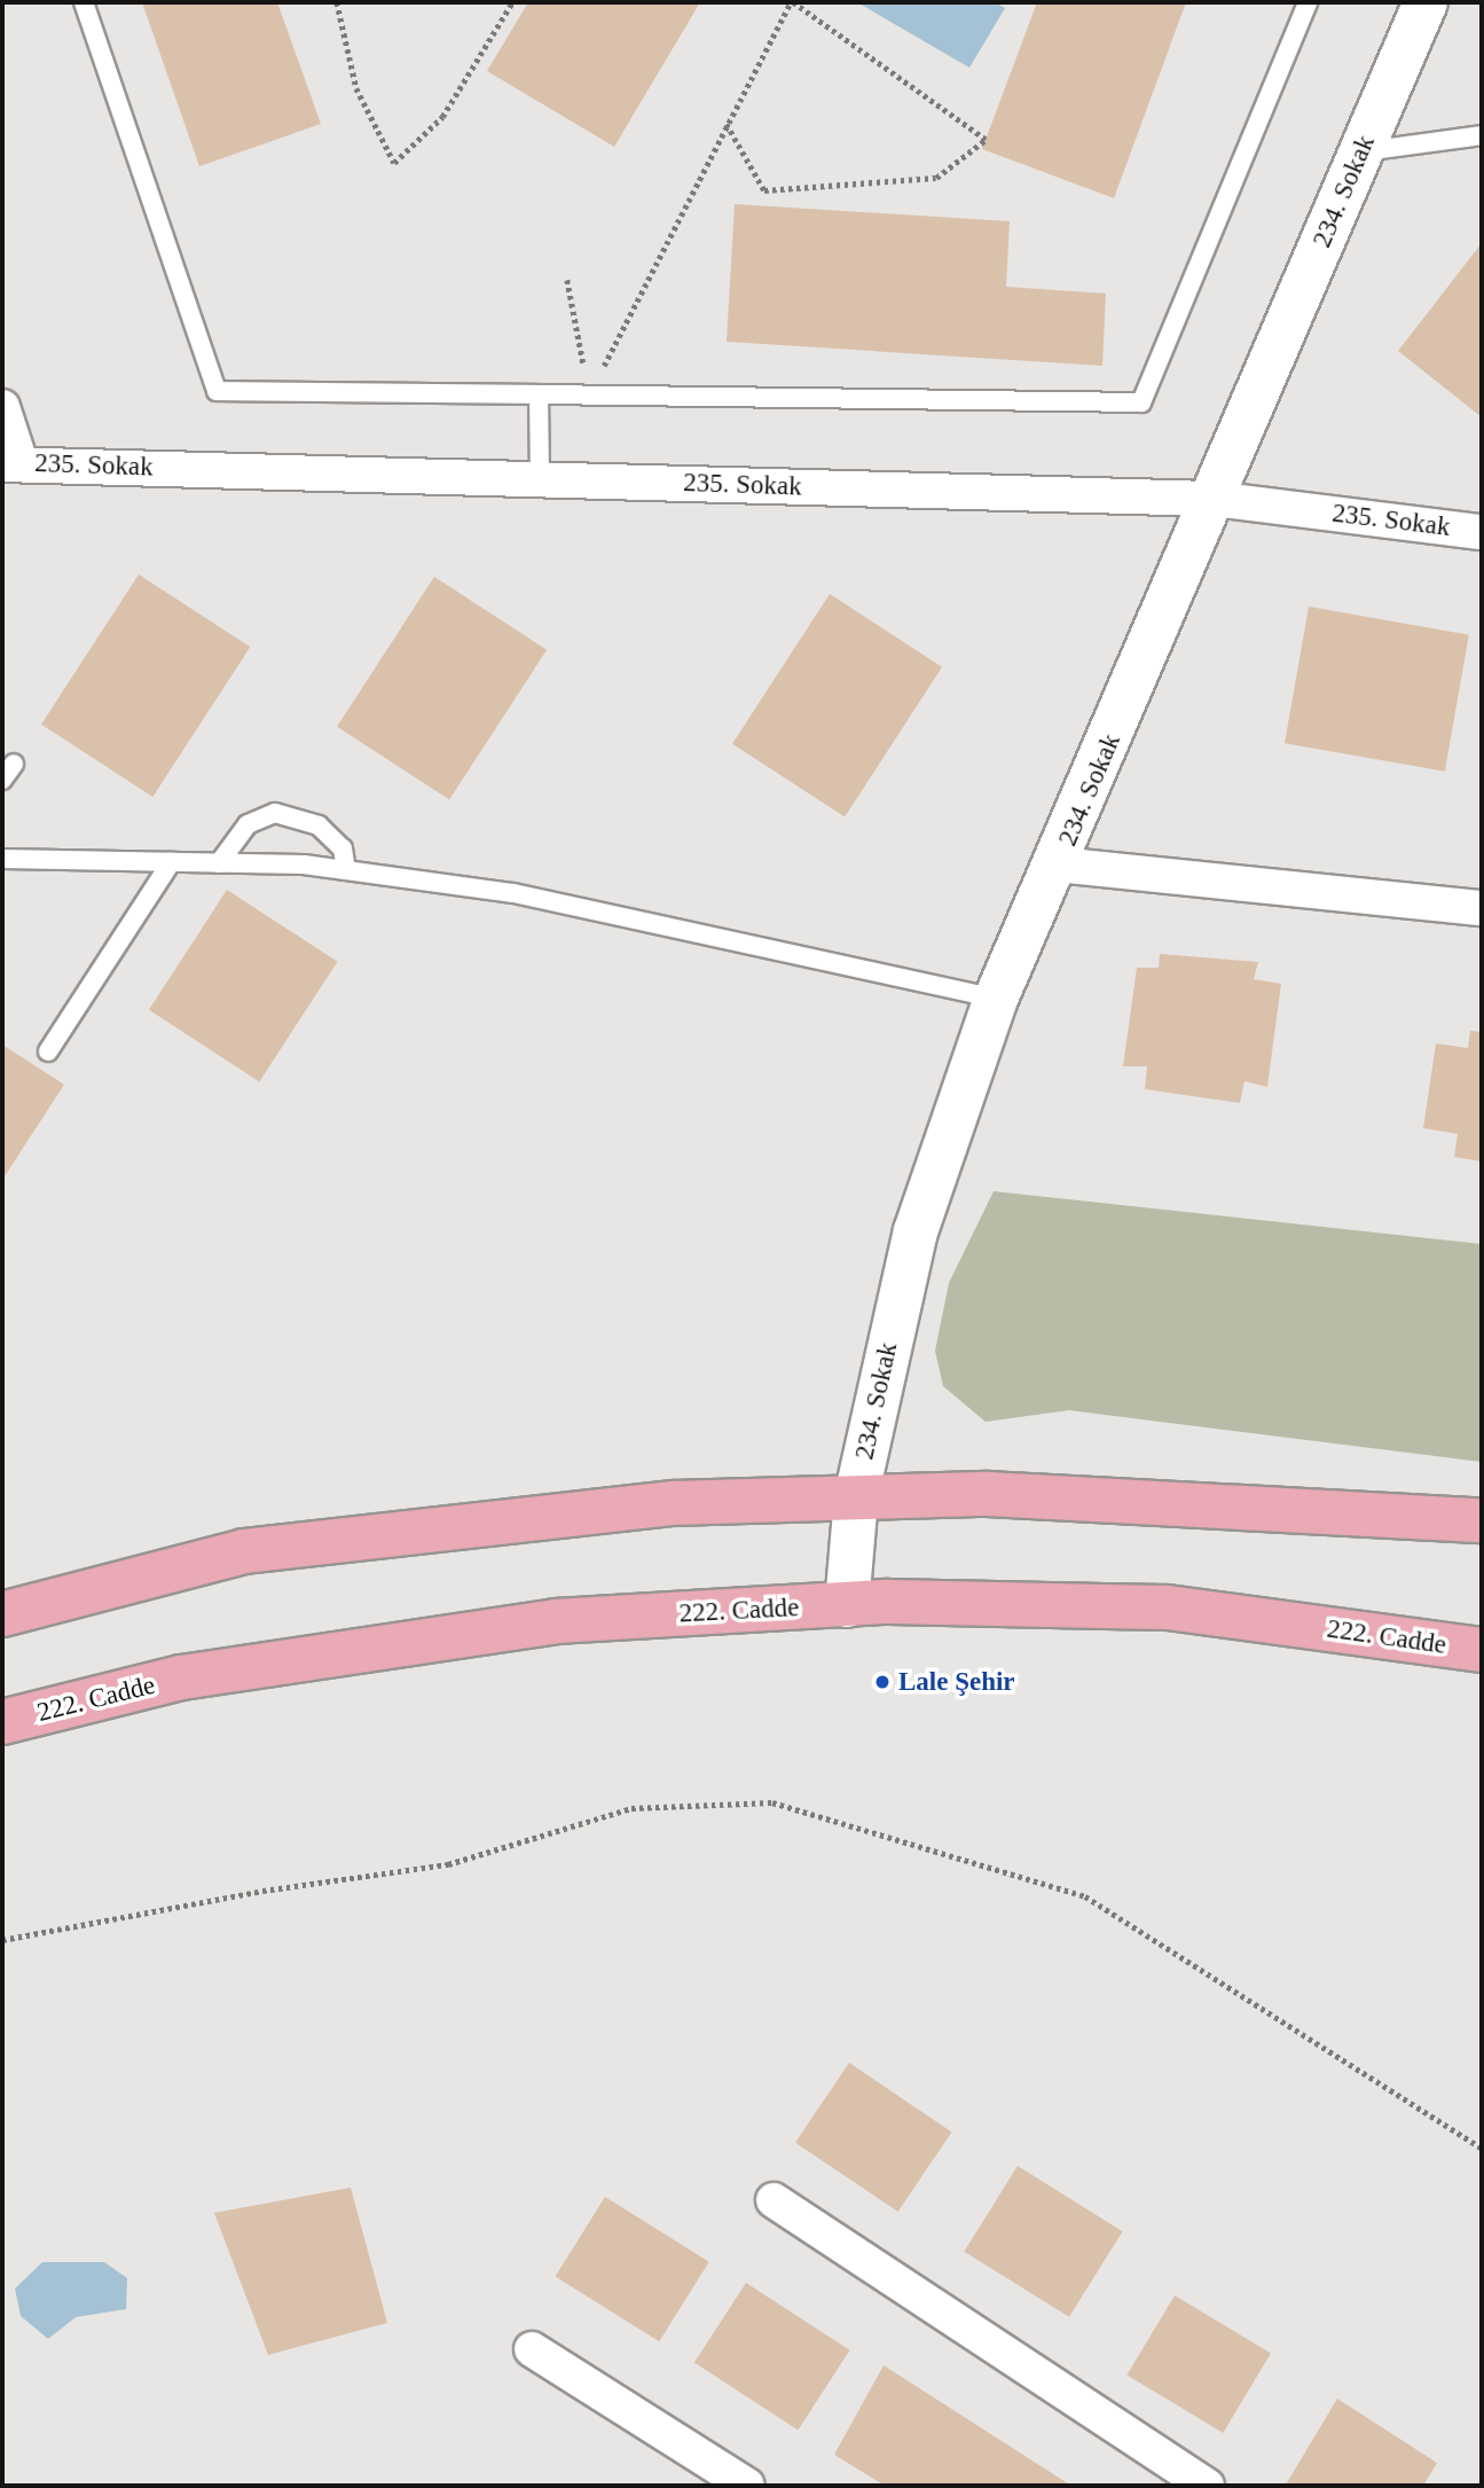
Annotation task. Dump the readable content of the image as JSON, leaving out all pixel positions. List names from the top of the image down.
{
  "streets": {
    "main road": ["222. Cadde"],
    "street": ["234. Sokak", "235. Sokak"]
  },
  "crossings": [
    ["234. Sokak", "235. Sokak"],
    ["234. Sokak", "222. Cadde"]
  ],
  "places": ["Lale Şehir"]
}
